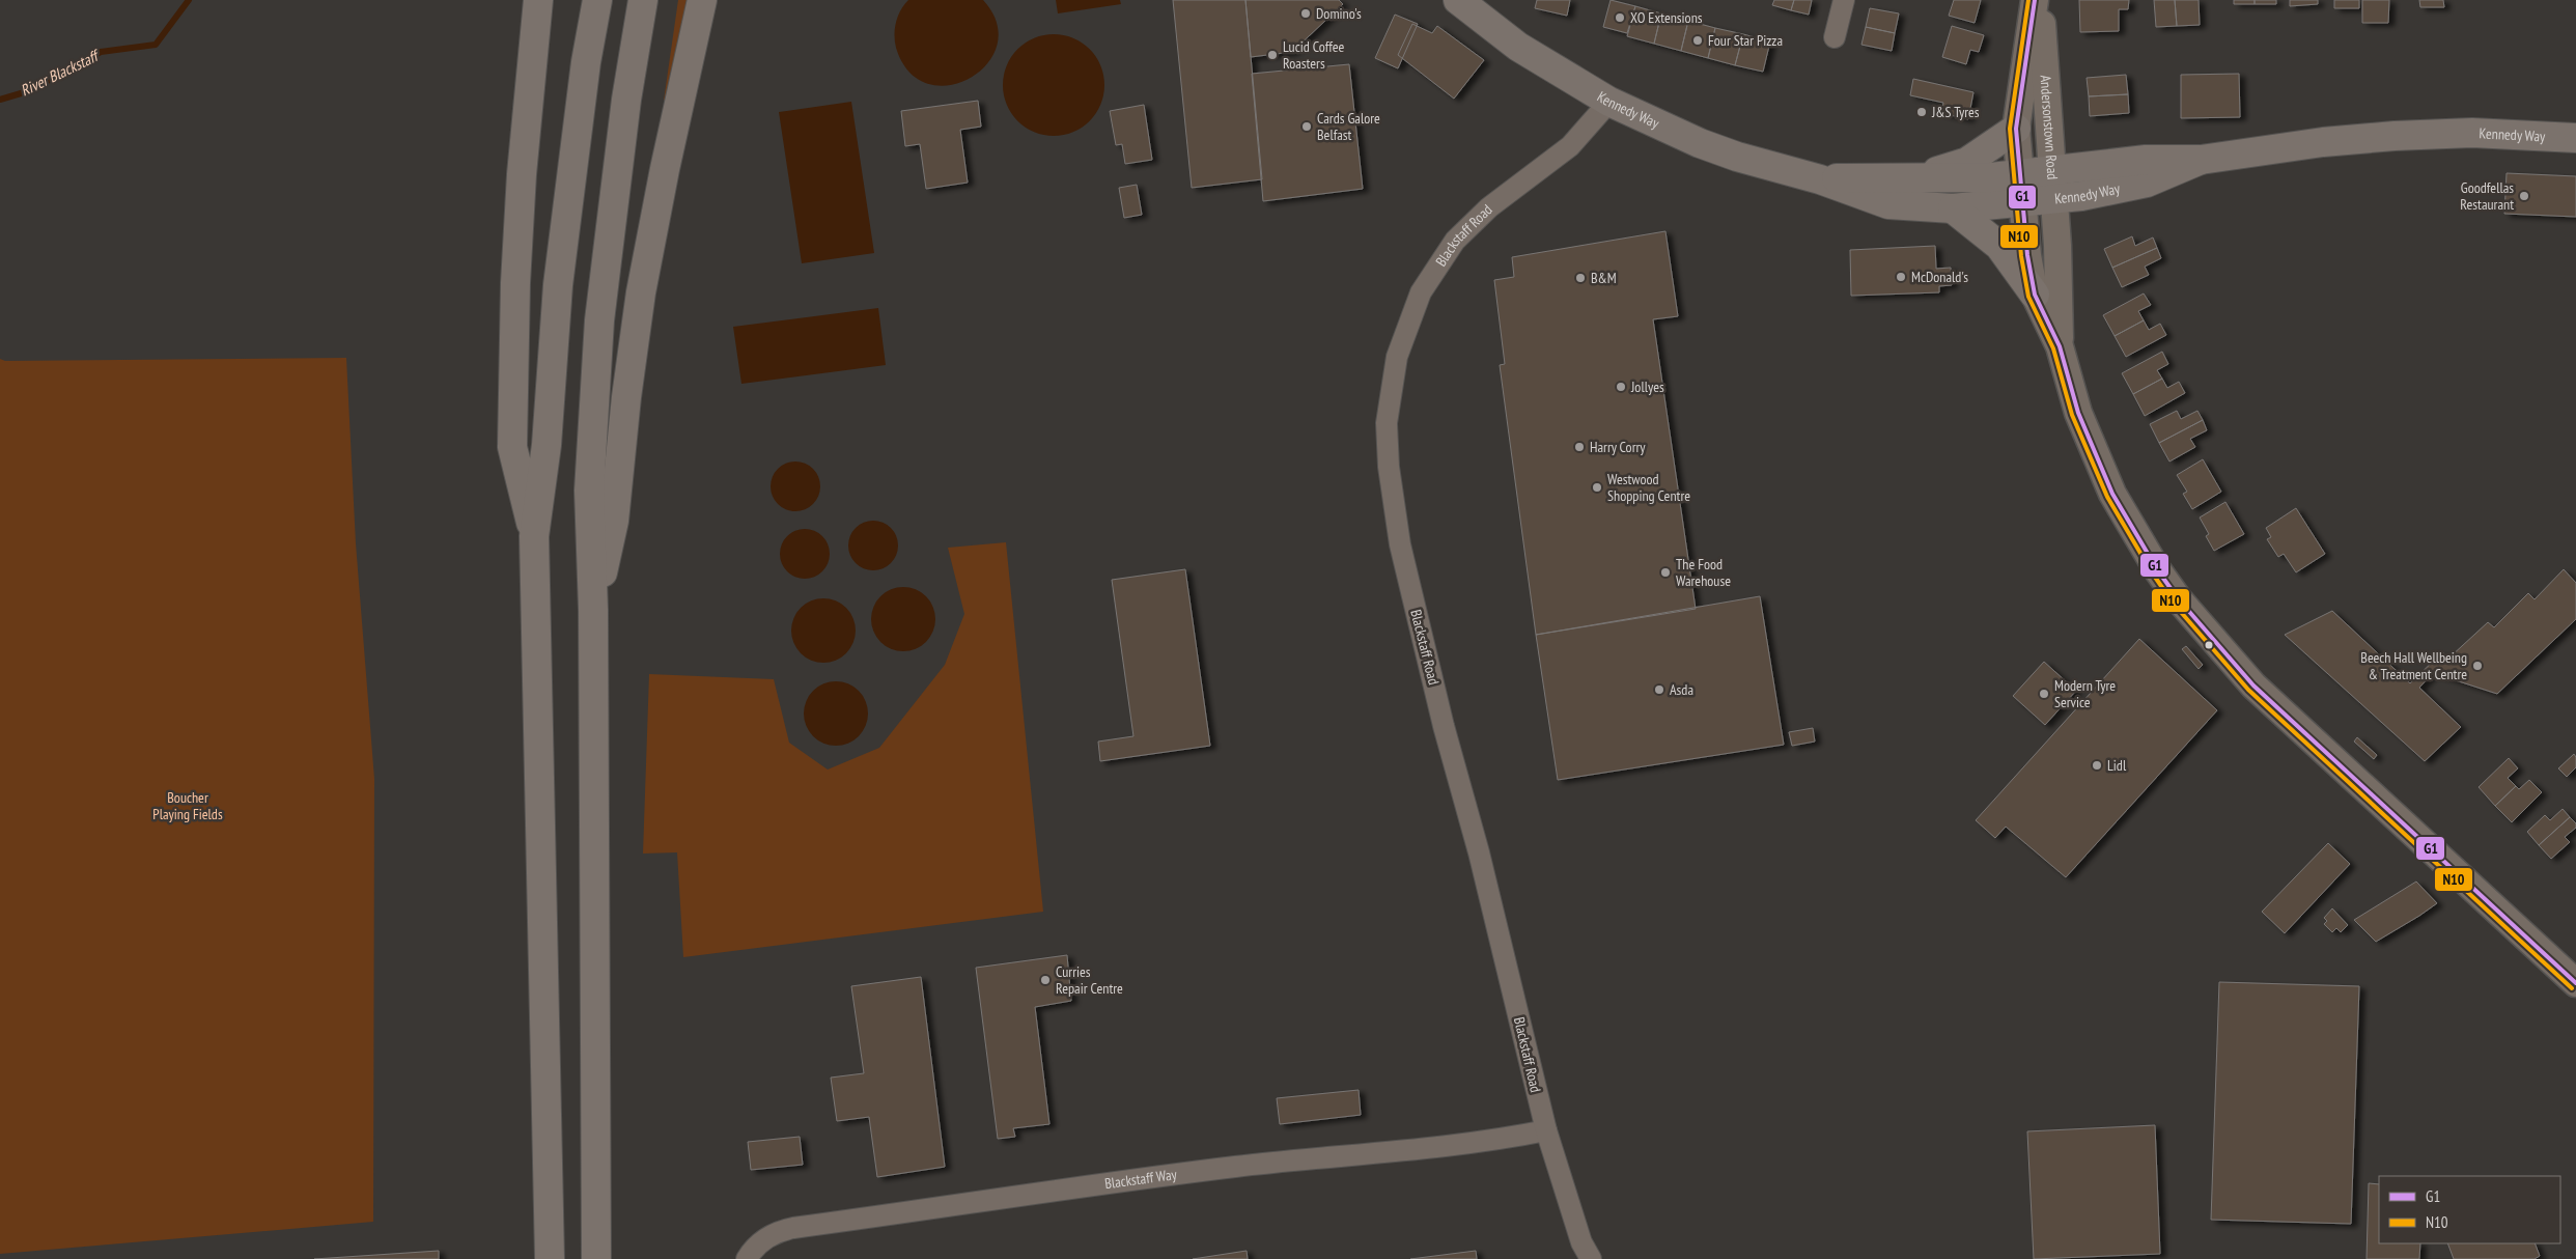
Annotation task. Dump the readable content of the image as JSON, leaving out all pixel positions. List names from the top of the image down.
{
  "streets": {
    "highway": ["Kennedy Way"],
    "main road": ["Andersonstown Road"],
    "street": ["Blackstaff Road", "Blackstaff Way"]
  },
  "crossings": [
    ["Kennedy Way", "Andersonstown Road"],
    ["Kennedy Way", "Blackstaff Road"],
    ["Blackstaff Road", "Blackstaff Way"]
  ],
  "water": ["River Blackstaff"],
  "parks": ["Boucher Playing Fields"],
  "places": [
    "Domino's",
    "XO Extensions",
    "Four Star Pizza",
    "Lucid Coffee Roasters",
    "J&S Tyres",
    "Cards Galore Belfast",
    "Goodfellas Restaurant",
    "McDonald's",
    "B&M",
    "Jollyes",
    "Harry Corry",
    "Westwood Shopping Centre",
    "The Food Warehouse",
    "Beech Hall Wellbeing & Treatment Centre",
    "Asda",
    "Modern Tyre Service",
    "Lidl",
    "Curries Repair Centre"
  ],
  "lines": ["transit line G1", "transit line N10"],
  "legend": ["G1", "N10"]
}
